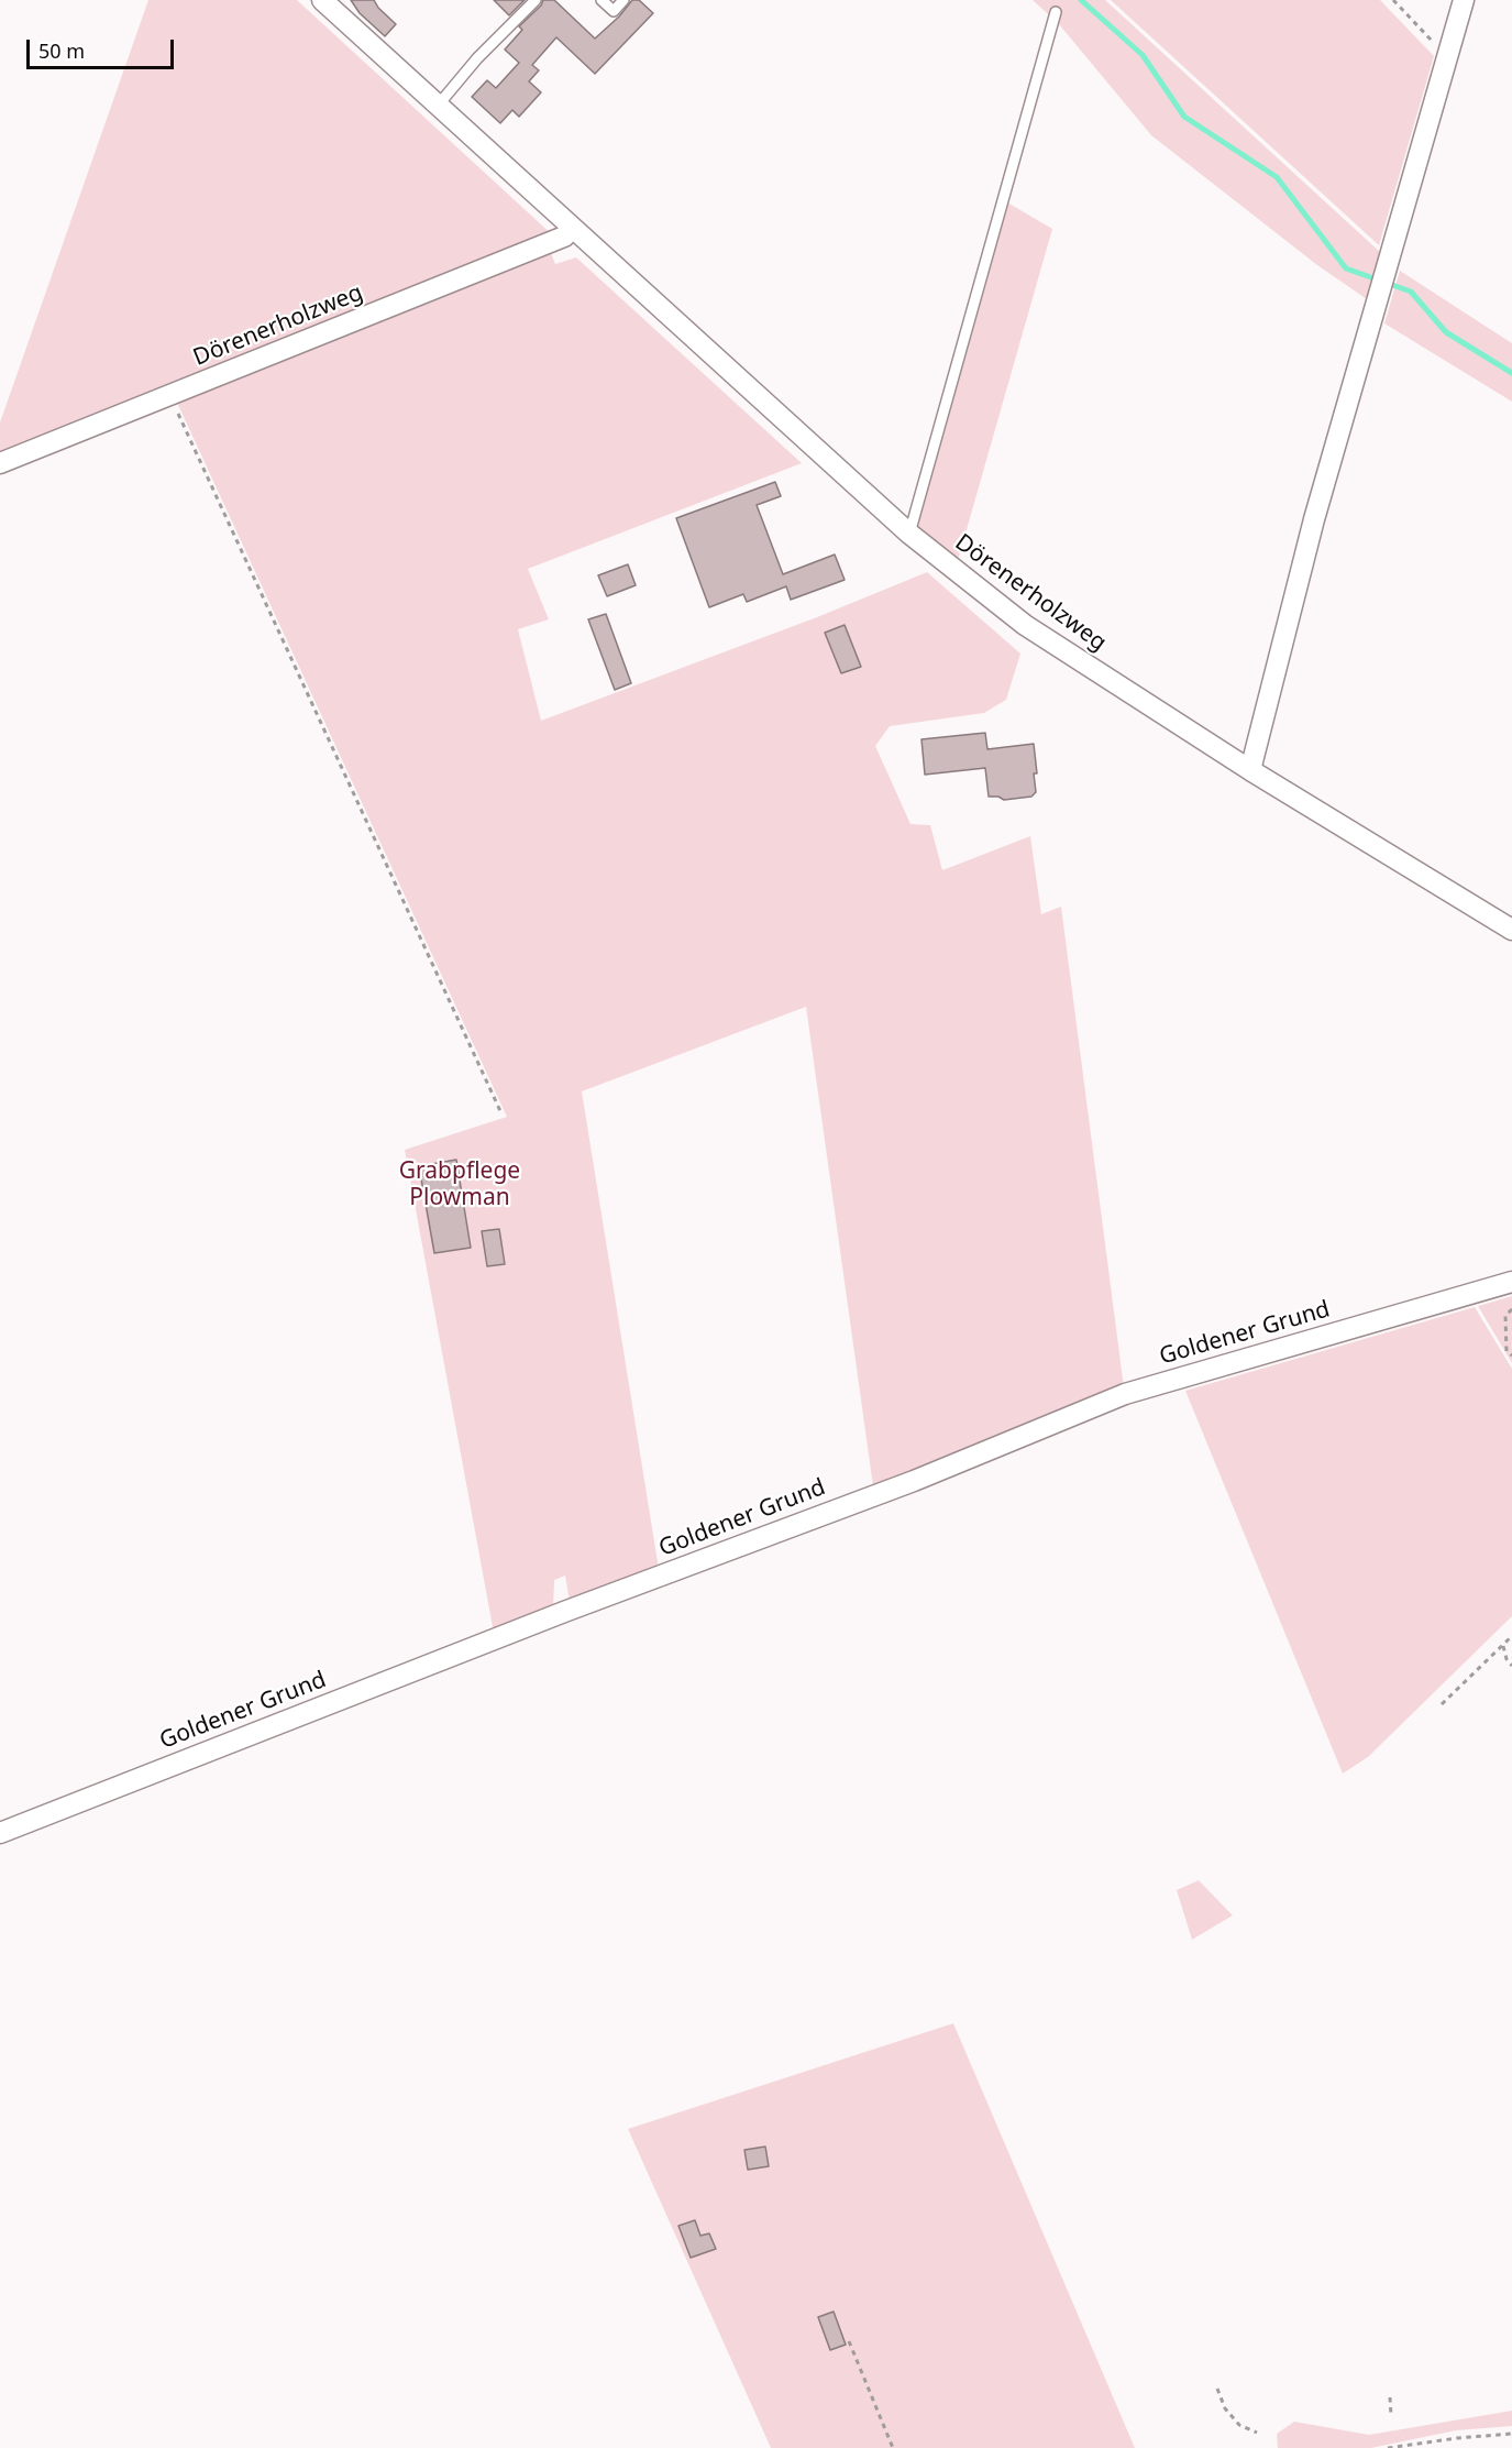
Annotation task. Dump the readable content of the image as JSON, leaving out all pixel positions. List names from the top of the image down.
{
  "streets": {
    "street": ["Dörenerholzweg", "Goldener Grund"]
  },
  "parks": ["Grabpflege Plowman"],
  "scale_bar": "50 m"
}
